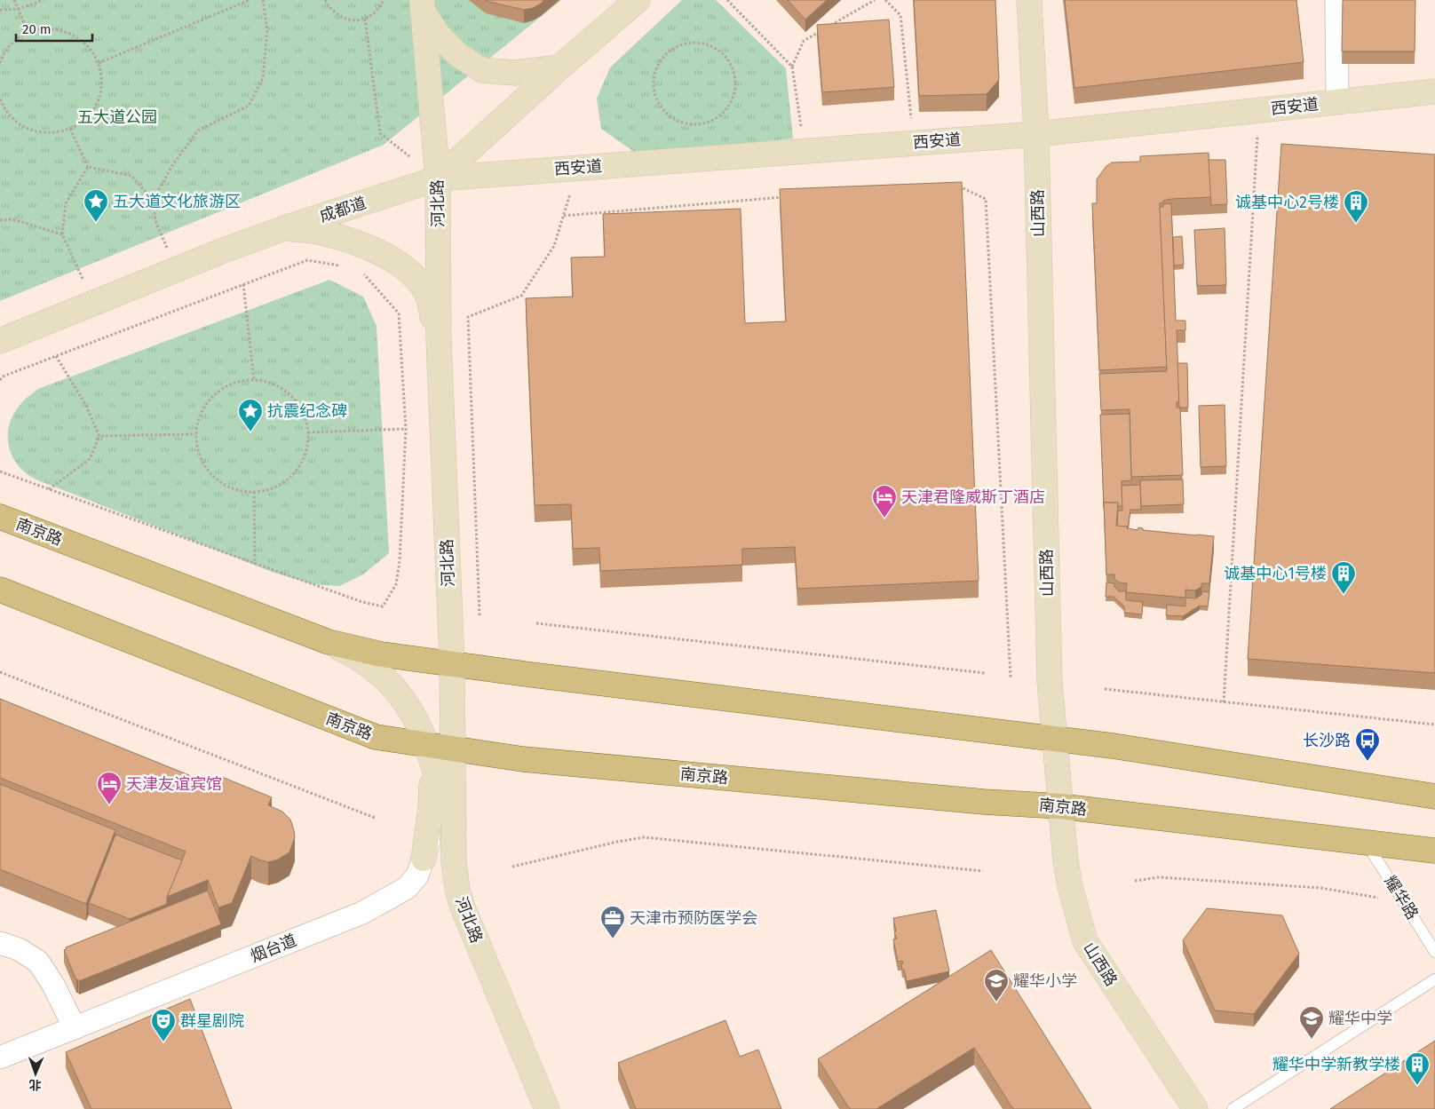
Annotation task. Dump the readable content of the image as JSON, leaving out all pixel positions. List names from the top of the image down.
{
  "streets": {
    "main road": ["南京路"],
    "street": [
      "西安道",
      "河北路",
      "成都道",
      "山西路",
      "烟台道"
    ],
    "lane": ["耀华路"]
  },
  "crossings": [
    ["西安道", "河北路"],
    ["西安道", "成都道"],
    ["西安道", "山西路"],
    ["河北路", "成都道"],
    ["河北路", "南京路"],
    ["河北路", "烟台道"],
    ["山西路", "南京路"],
    ["南京路", "耀华路"],
    ["南京路", "烟台道"]
  ],
  "parks": ["五大道公园"],
  "places": {
    "place": ["五大道文化旅游区", "抗震纪念碑"],
    "building": ["诚基中心2号楼", "诚基中心1号楼", "耀华中学新教学楼"],
    "hotel": ["天津君隆威斯丁酒店", "天津友谊宾馆"],
    "bus stop": ["长沙路"],
    "office": ["天津市预防医学会"],
    "school or university": ["耀华小学", "耀华中学"],
    "theatre": ["群星剧院"]
  },
  "scale_bar": "20 m",
  "north": "bottom"
}
